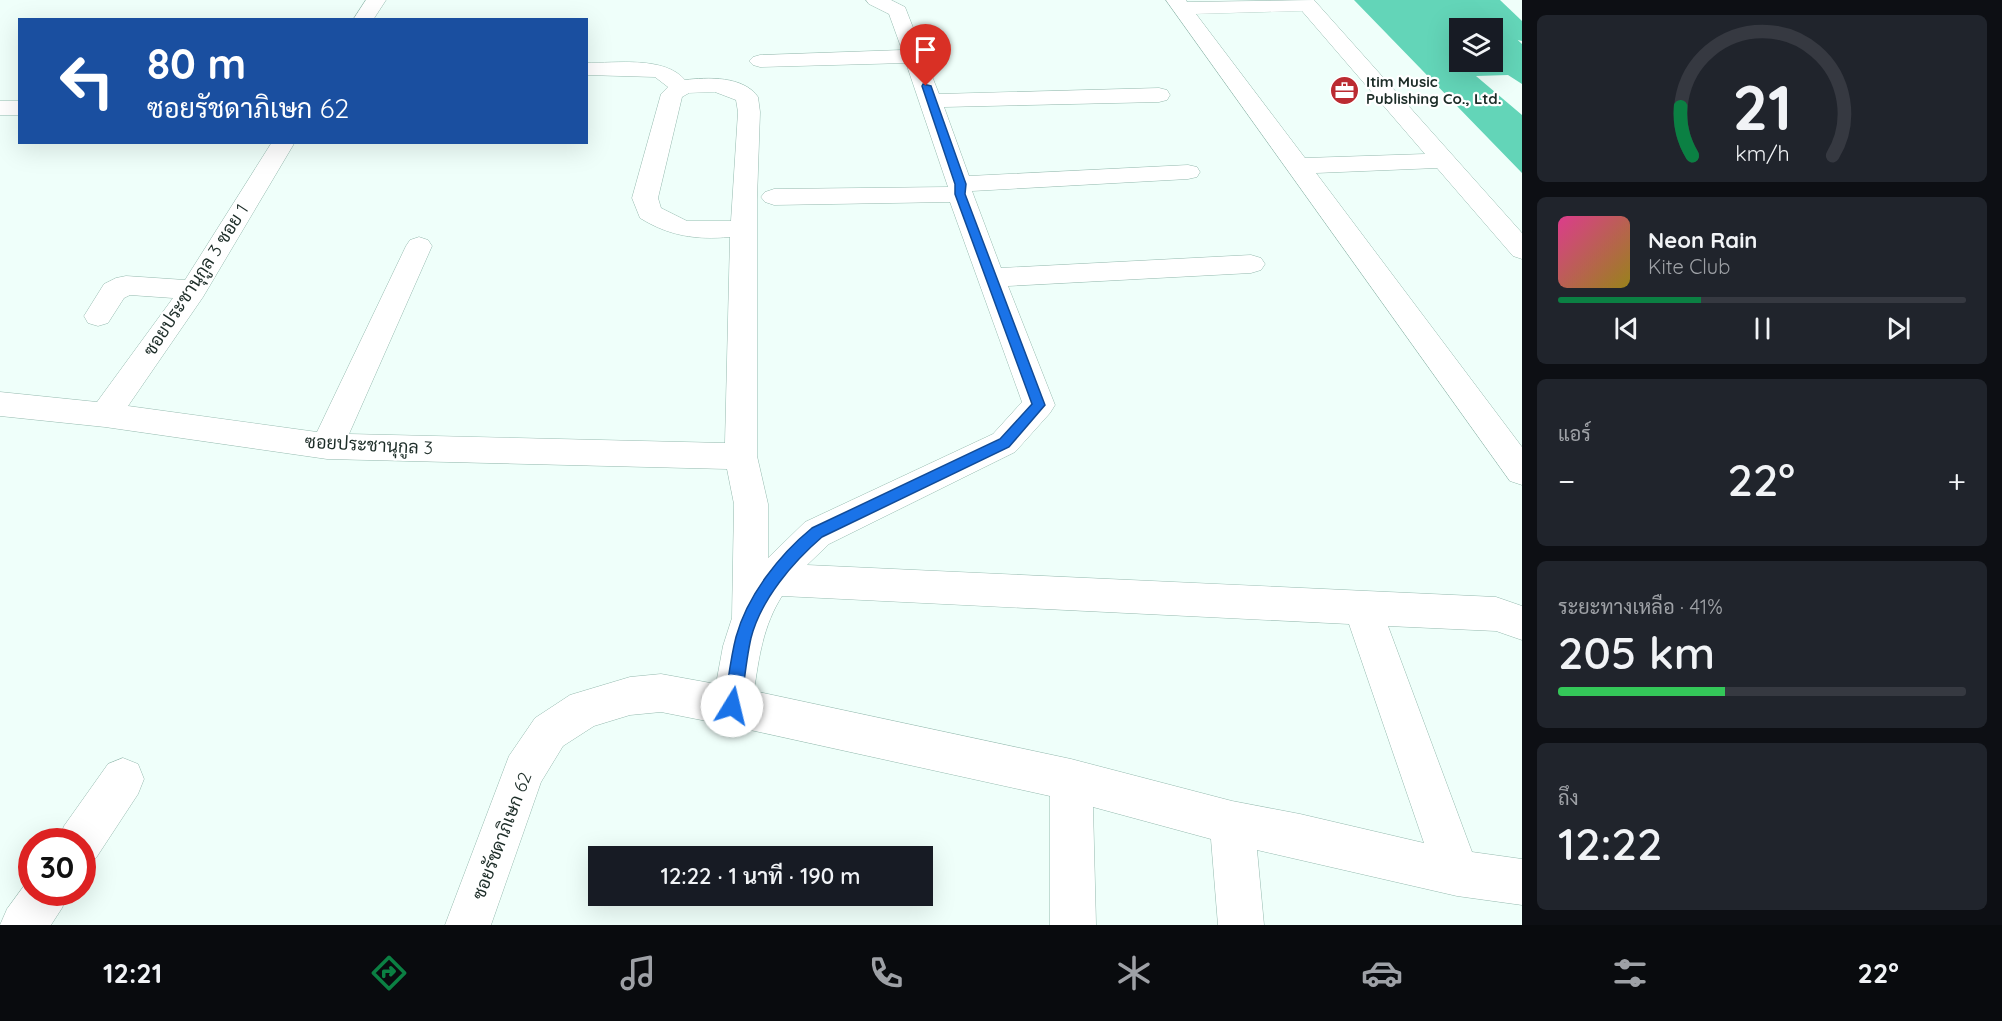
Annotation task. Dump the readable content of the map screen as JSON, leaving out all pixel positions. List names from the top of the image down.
{
  "streets": {
    "street": ["ซอยประชานุกูล 3 ซอย 1", "ซอยประชานุกูล 3", "ซอยรัชดาภิเษก 62"]
  },
  "crossings": [
    ["ซอยประชานุกูล 3 ซอย 1", "ซอยประชานุกูล 3"]
  ],
  "places": {
    "office": ["Itim Music Publishing Co., Ltd."]
  },
  "page": {
    "turn": ["80 m", "ซอยรัชดาภิเษก 62"],
    "song": ["Neon Rain", "Kite Club"],
    "tile": [
      "แอร์",
      ["ระยะทางเหลือ · 41%", "205 km"],
      ["ถึง", "12:22"]
    ],
    "heat": ["−", "22°", "+"],
    "limit": "30",
    "trip": "12:22 · 1 นาที · 190 m",
    "tabs": ["12:21", "22°"],
    "gauge": ["21", "km/h"]
  }
}
